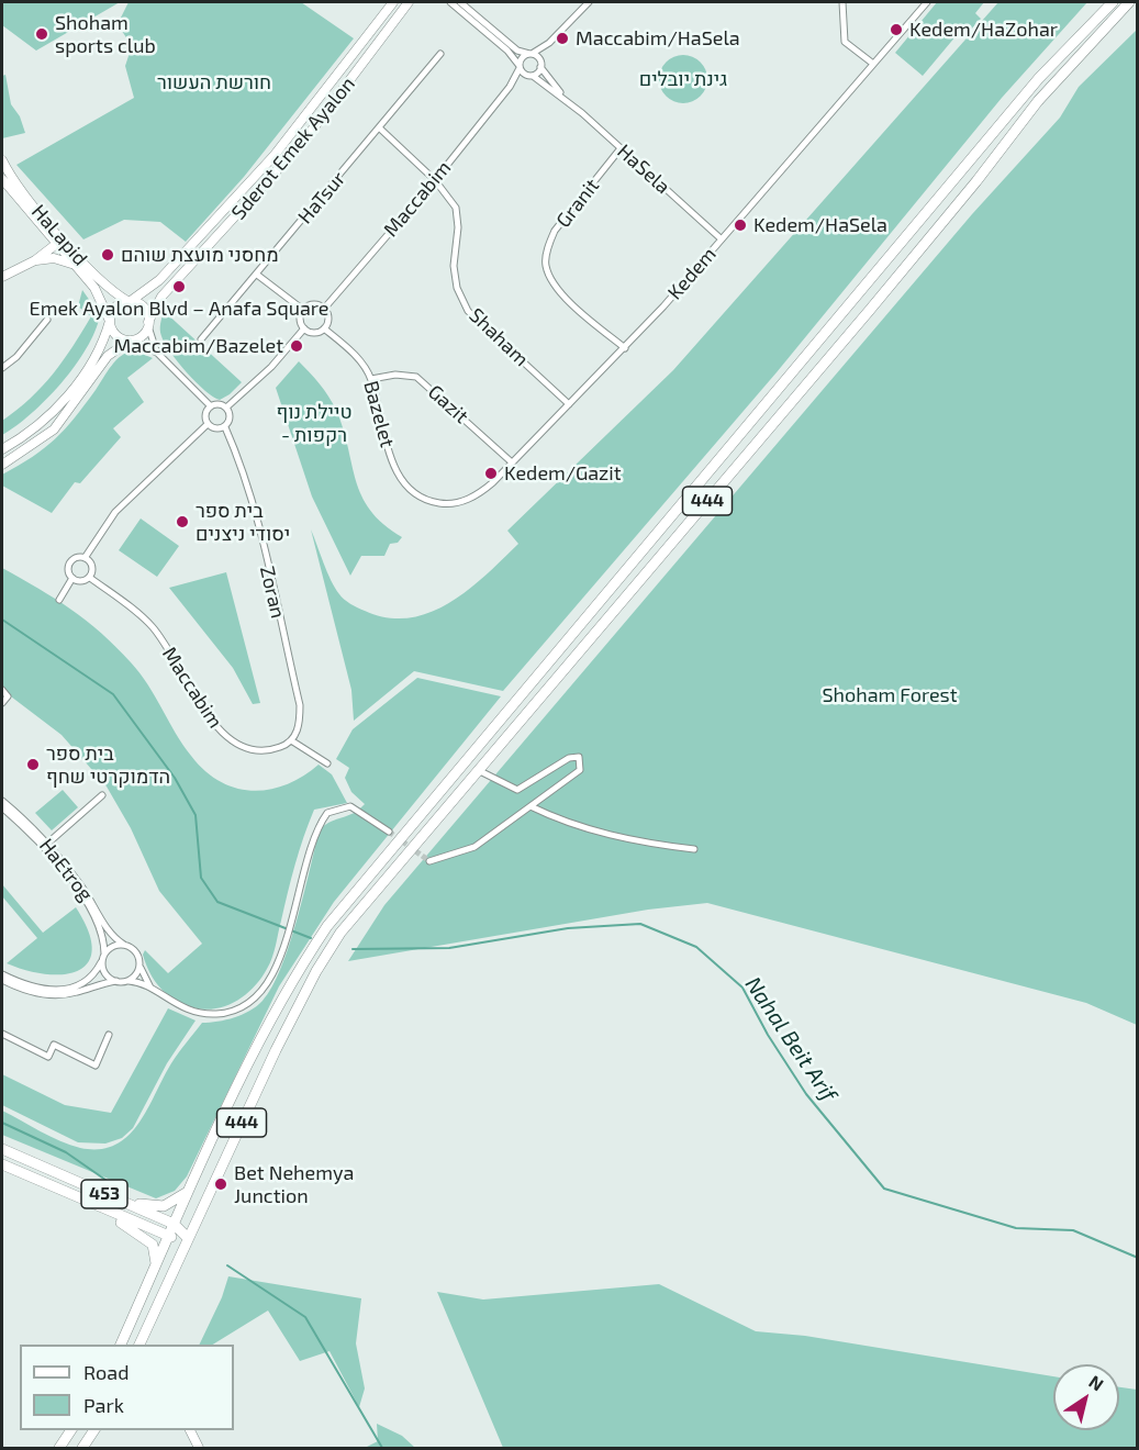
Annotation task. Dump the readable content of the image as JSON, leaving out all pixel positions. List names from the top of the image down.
{
  "streets": {
    "main road": [
      "Sderot Emek Ayalon",
      "HaLapid",
      "444",
      "453"
    ],
    "street": [
      "HaSela",
      "HaTsur",
      "Maccabim",
      "Granit",
      "Kedem",
      "Shaham",
      "Gazit",
      "Bazelet",
      "Zoran",
      "HaEtrog"
    ]
  },
  "crossings": [
    ["Sderot Emek Ayalon", "HaLapid"],
    ["HaSela", "Maccabim"],
    ["HaSela", "Granit"],
    ["HaSela", "Kedem"],
    ["HaTsur", "Shaham"],
    ["Maccabim", "Shaham"],
    ["Maccabim", "Bazelet"],
    ["Maccabim", "Zoran"],
    ["Granit", "Kedem"],
    ["Kedem", "Shaham"],
    ["Kedem", "Gazit"],
    ["Kedem", "Bazelet"],
    ["Gazit", "Bazelet"],
    ["444", "453"]
  ],
  "water": ["Nahal Beit Arif"],
  "parks": [
    "גינת יובלים",
    "חורשת העשור",
    "טיילת נוף - רקפות",
    "Shoham Forest"
  ],
  "places": [
    "Kedem/HaZohar",
    "Shoham sports club",
    "Maccabim/HaSela",
    "Kedem/HaSela",
    "מחסני מועצת שוהם",
    "Emek Ayalon Blvd – Anafa Square",
    "Maccabim/Bazelet",
    "Kedem/Gazit",
    "בית ספר יסודי ניצנים",
    "בית ספר הדמוקרטי שחף",
    "Bet Nehemya Junction"
  ],
  "legend": ["Road", "Park"],
  "north": "top right"
}
